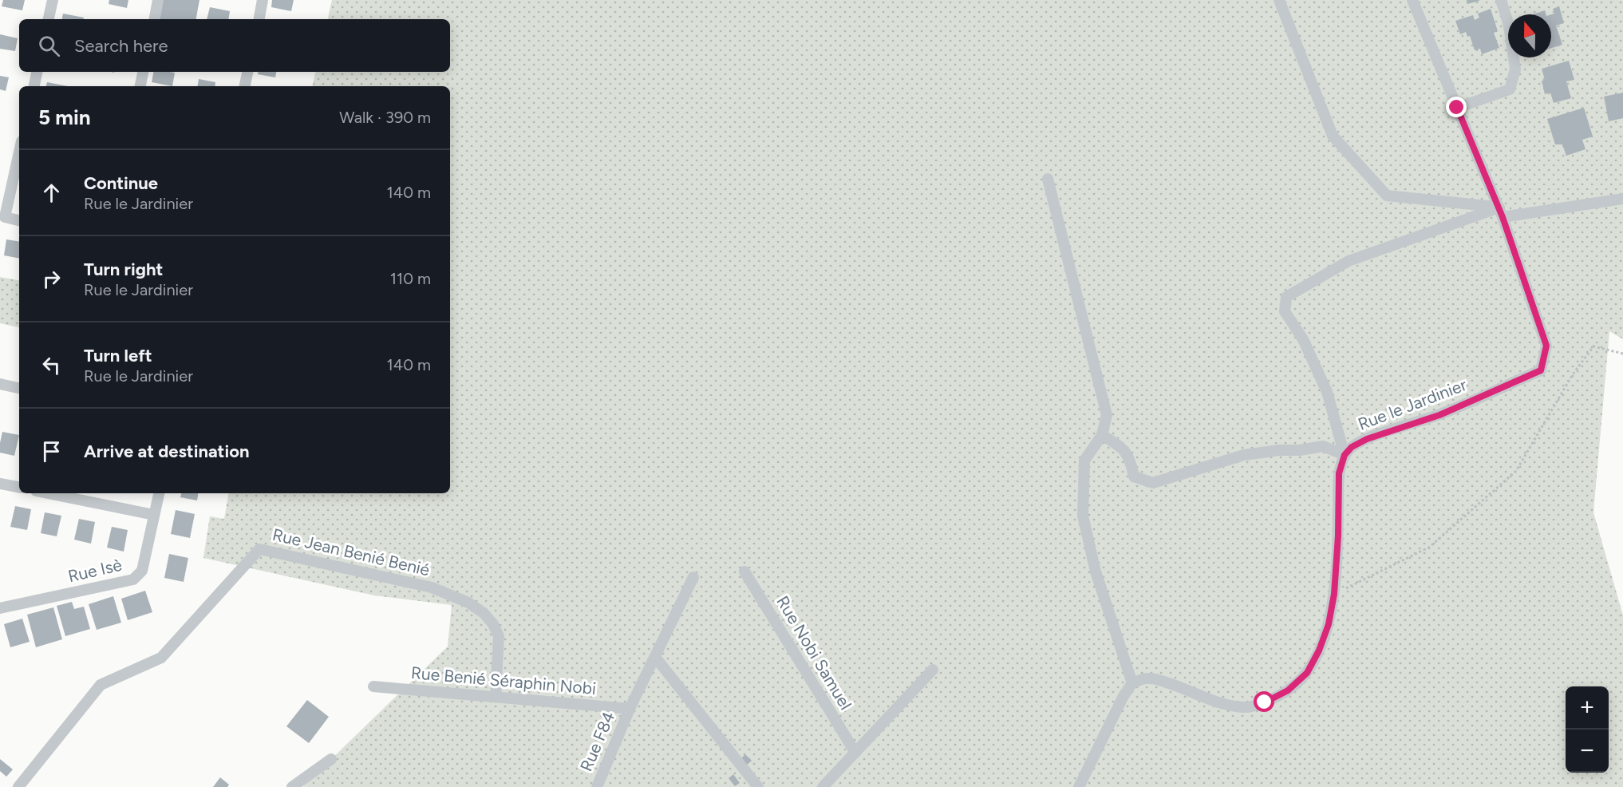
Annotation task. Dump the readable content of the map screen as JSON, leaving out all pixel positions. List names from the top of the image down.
{
  "streets": {
    "street": [
      "Rue le Jardinier",
      "Rue Jean Benié Benié",
      "Rue Isè",
      "Rue Nobi Samuel",
      "Rue Benié Séraphin Nobi",
      "Rue F84"
    ]
  },
  "crossings": [
    ["Rue Jean Benié Benié", "Rue Benié Séraphin Nobi"],
    ["Rue Benié Séraphin Nobi", "Rue F84"]
  ],
  "north": "top",
  "page": {
    "search": "Search here",
    "heading": ["5 min", "Walk · 390 m"],
    "list": [
      ["Continue", "Rue le Jardinier", "140 m"],
      ["Turn right", "Rue le Jardinier", "110 m"],
      ["Turn left", "Rue le Jardinier", "140 m"],
      "Arrive at destination"
    ],
    "map_buttons": ["+", "−"]
  }
}
